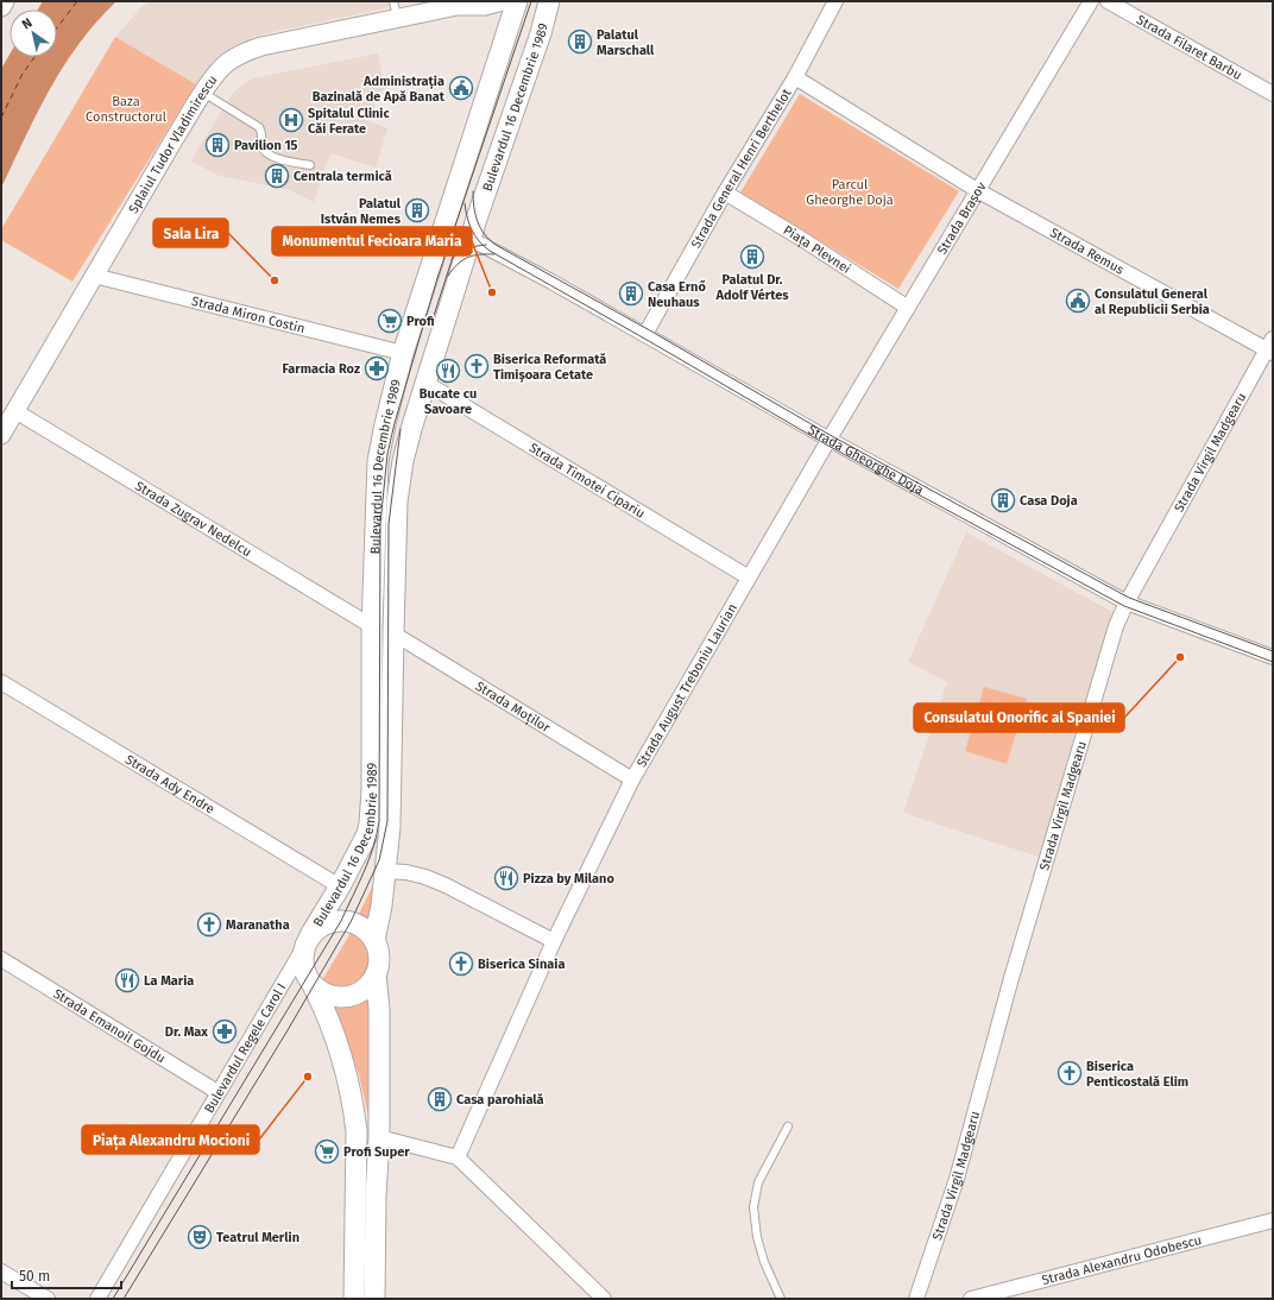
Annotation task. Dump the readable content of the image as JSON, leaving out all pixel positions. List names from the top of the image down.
{
  "streets": {
    "main road": ["Bulevardul 16 Decembrie 1989"],
    "street": [
      "Strada Filaret Barbu",
      "Splaiul Tudor Vladimirescu",
      "Strada General Henri Berthelot",
      "Strada Brașov",
      "Piața Plevnei",
      "Strada Remus",
      "Strada Miron Costin",
      "Strada Virgil Madgearu",
      "Strada Gheorghe Doja",
      "Strada Timotei Cipariu",
      "Strada Zugrav Nedelcu",
      "Strada August Treboniu Laurian",
      "Strada Moților",
      "Strada Ady Endre",
      "Strada Emanoil Gojdu",
      "Bulevardul Regele Carol I",
      "Strada Alexandru Odobescu"
    ]
  },
  "crossings": [
    ["Bulevardul 16 Decembrie 1989", "Strada Miron Costin"],
    ["Bulevardul 16 Decembrie 1989", "Strada Gheorghe Doja"],
    ["Bulevardul 16 Decembrie 1989", "Strada Timotei Cipariu"],
    ["Bulevardul 16 Decembrie 1989", "Strada Zugrav Nedelcu"],
    ["Bulevardul 16 Decembrie 1989", "Strada Moților"],
    ["Bulevardul 16 Decembrie 1989", "Strada Ady Endre"],
    ["Bulevardul 16 Decembrie 1989", "Bulevardul Regele Carol I"],
    ["Splaiul Tudor Vladimirescu", "Strada Miron Costin"],
    ["Splaiul Tudor Vladimirescu", "Strada Zugrav Nedelcu"],
    ["Strada General Henri Berthelot", "Piața Plevnei"],
    ["Strada General Henri Berthelot", "Strada Gheorghe Doja"],
    ["Strada Brașov", "Piața Plevnei"],
    ["Strada Brașov", "Strada Remus"],
    ["Strada Brașov", "Strada Gheorghe Doja"],
    ["Strada Brașov", "Strada August Treboniu Laurian"],
    ["Strada Remus", "Strada Virgil Madgearu"],
    ["Strada Virgil Madgearu", "Strada Gheorghe Doja"],
    ["Strada Gheorghe Doja", "Strada August Treboniu Laurian"],
    ["Strada Timotei Cipariu", "Strada August Treboniu Laurian"],
    ["Strada August Treboniu Laurian", "Strada Moților"],
    ["Strada Emanoil Gojdu", "Bulevardul Regele Carol I"]
  ],
  "parks": ["Baza Constructorul", "Parcul Gheorghe Doja"],
  "places": {
    "building": [
      "Palatul Marschall",
      "Pavilion 15",
      "Centrala termică",
      "Palatul István Nemes",
      "Palatul Dr. Adolf Vértes",
      "Casa Ernő Neuhaus",
      "Casa Doja",
      "Casa parohială"
    ],
    "public building": ["Administrația Bazinală de Apă Banat", "Consulatul General al Republicii Serbia"],
    "hospital": ["Spitalul Clinic Căi Ferate"],
    "other": [
      "Sala Lira",
      "Monumentul Fecioara Maria",
      "Consulatul Onorific al Spaniei",
      "Piața Alexandru Mocioni"
    ],
    "supermarket": ["Profi", "Profi Super"],
    "church": [
      "Biserica Reformată Timișoara Cetate",
      "Maranatha",
      "Biserica Sinaia",
      "Biserica Penticostală Elim"
    ],
    "pharmacy": ["Farmacia Roz", "Dr. Max"],
    "restaurant": ["Bucate cu Savoare", "Pizza by Milano", "La Maria"],
    "theatre": ["Teatrul Merlin"]
  },
  "scale_bar": "50 m",
  "north": "top left"
}
